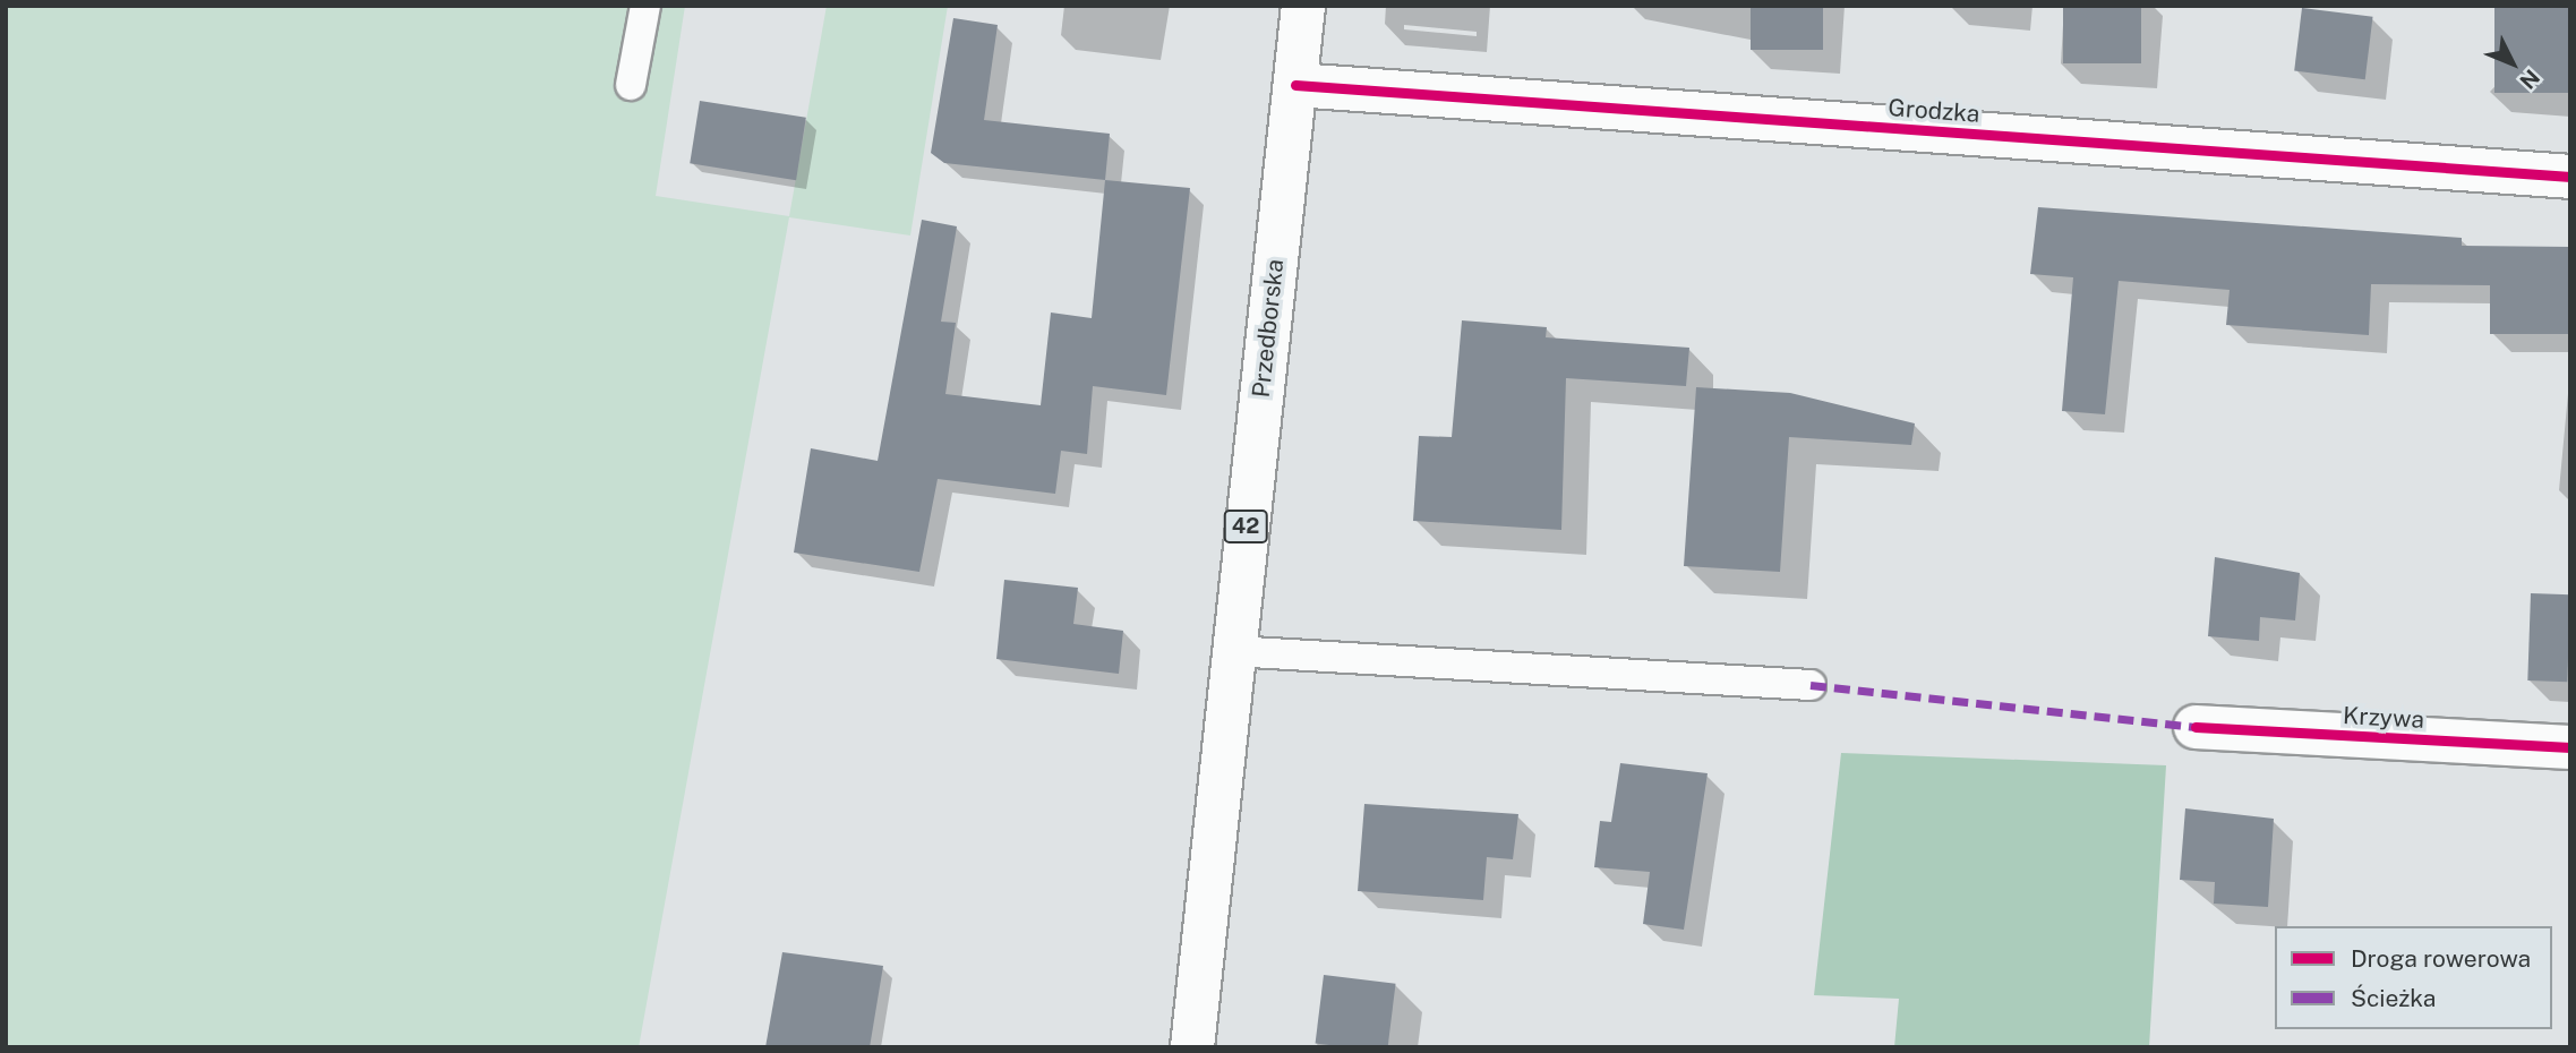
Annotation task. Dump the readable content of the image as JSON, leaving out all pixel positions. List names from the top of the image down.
{
  "streets": {
    "street": [
      "Grodzka",
      "Przedborska",
      "42",
      "Krzywa"
    ]
  },
  "crossings": [
    ["Grodzka", "Przedborska"]
  ],
  "legend": ["Droga rowerowa", "Ścieżka"],
  "north": "bottom right"
}
